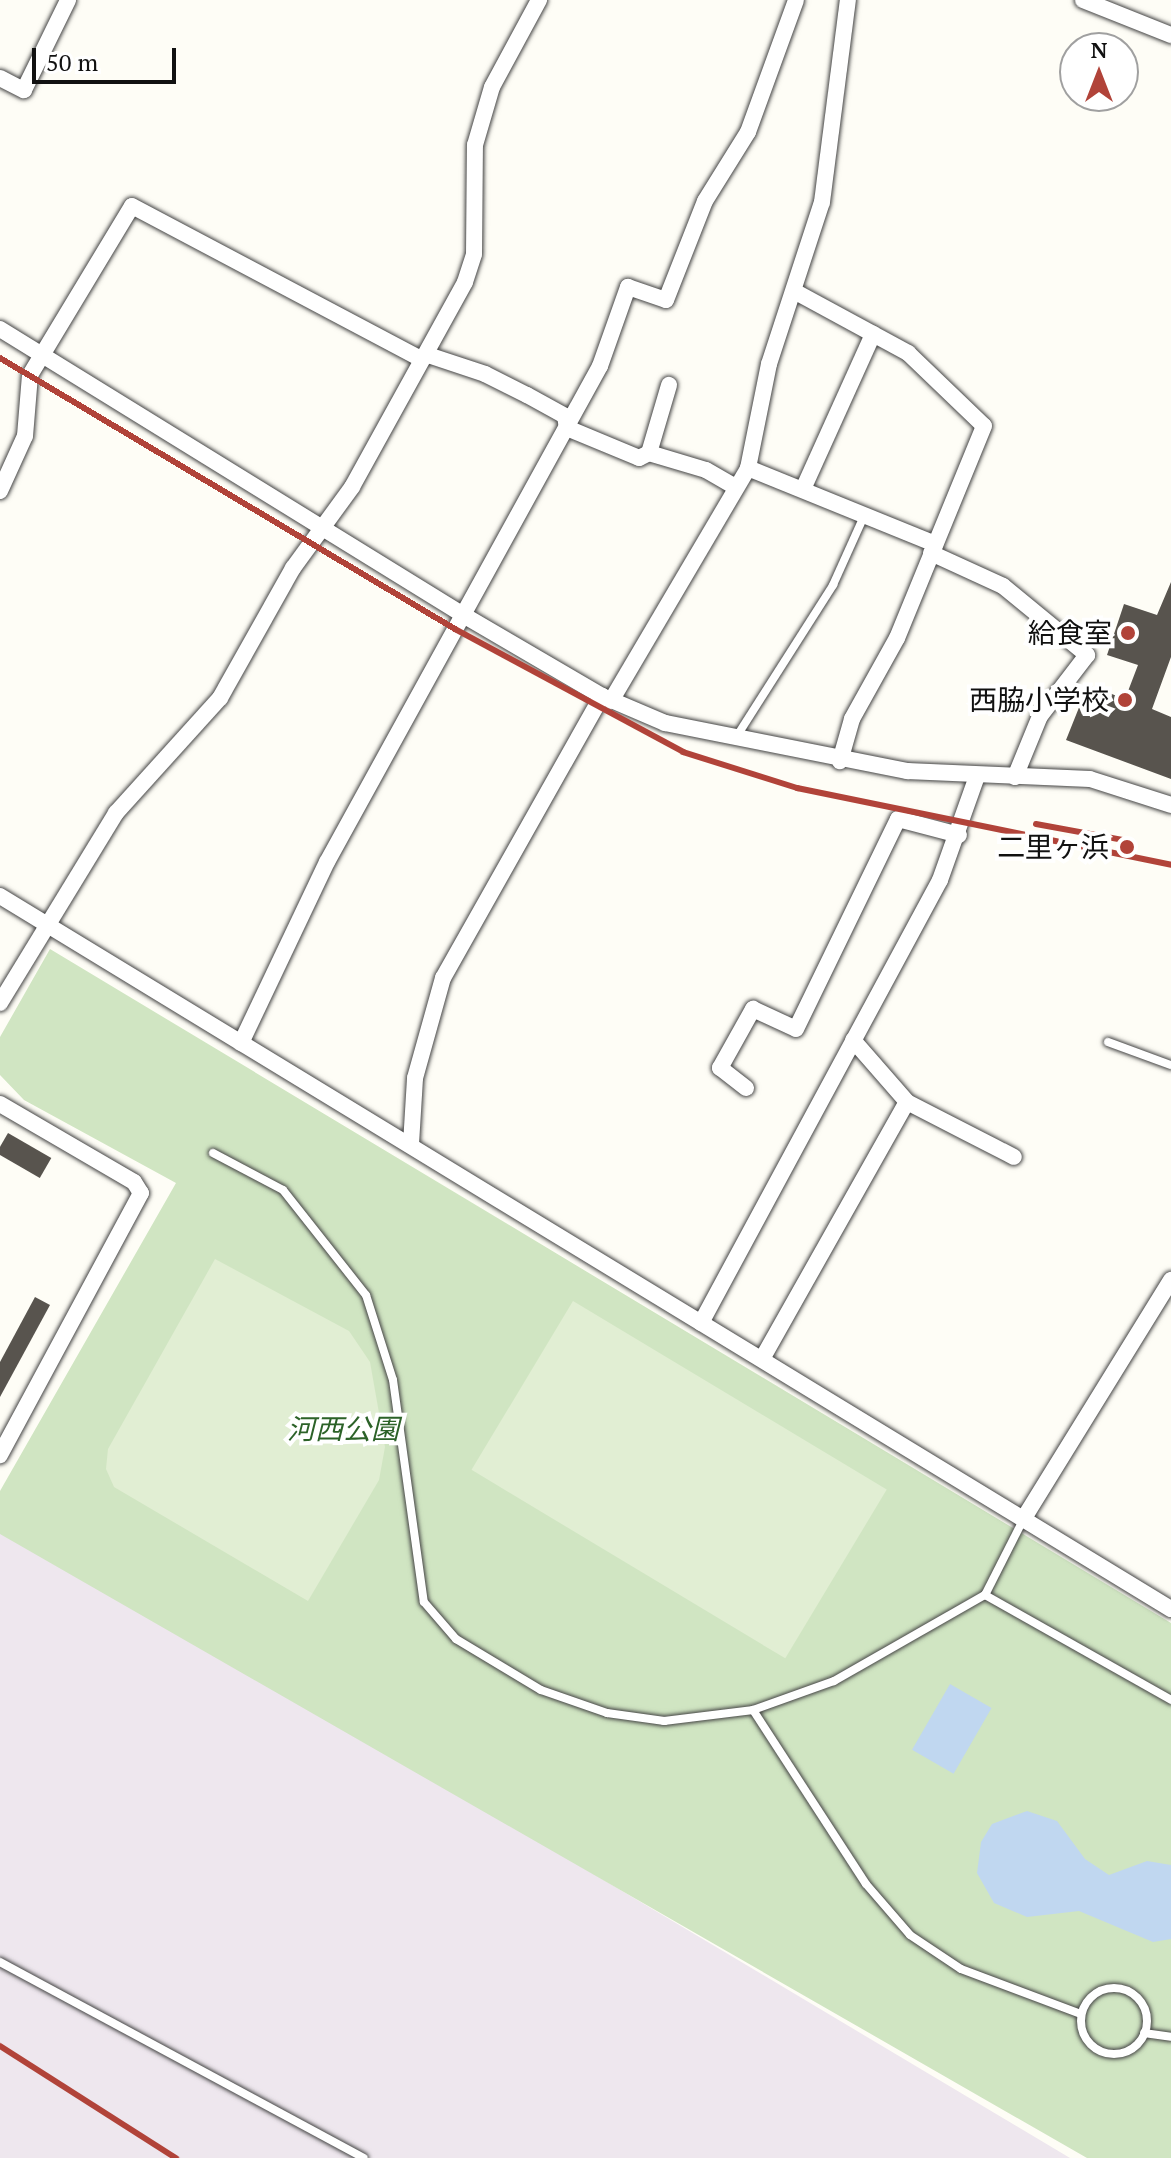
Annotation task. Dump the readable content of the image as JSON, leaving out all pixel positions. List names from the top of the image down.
{
  "parks": ["河西公園"],
  "places": ["給食室", "西脇小学校", "二里ヶ浜"],
  "scale_bar": "50 m",
  "north": "top"
}
